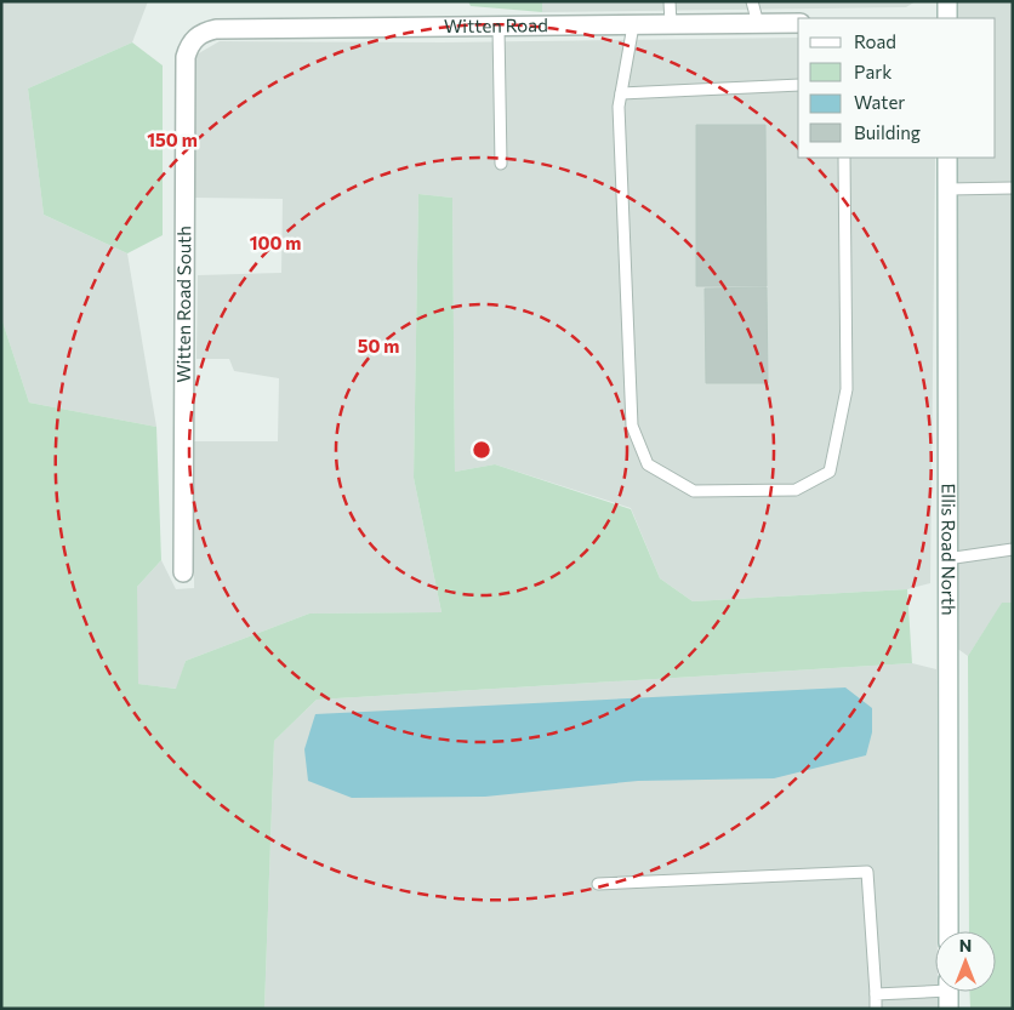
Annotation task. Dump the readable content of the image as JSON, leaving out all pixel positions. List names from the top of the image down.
{
  "streets": {
    "street": ["Witten Road", "Witten Road South", "Ellis Road North"]
  },
  "crossings": [
    ["Witten Road", "Witten Road South"]
  ],
  "legend": [
    "Road",
    "Park",
    "Water",
    "Building"
  ],
  "north": "top",
  "rings": ["150 m", "100 m", "50 m"]
}
